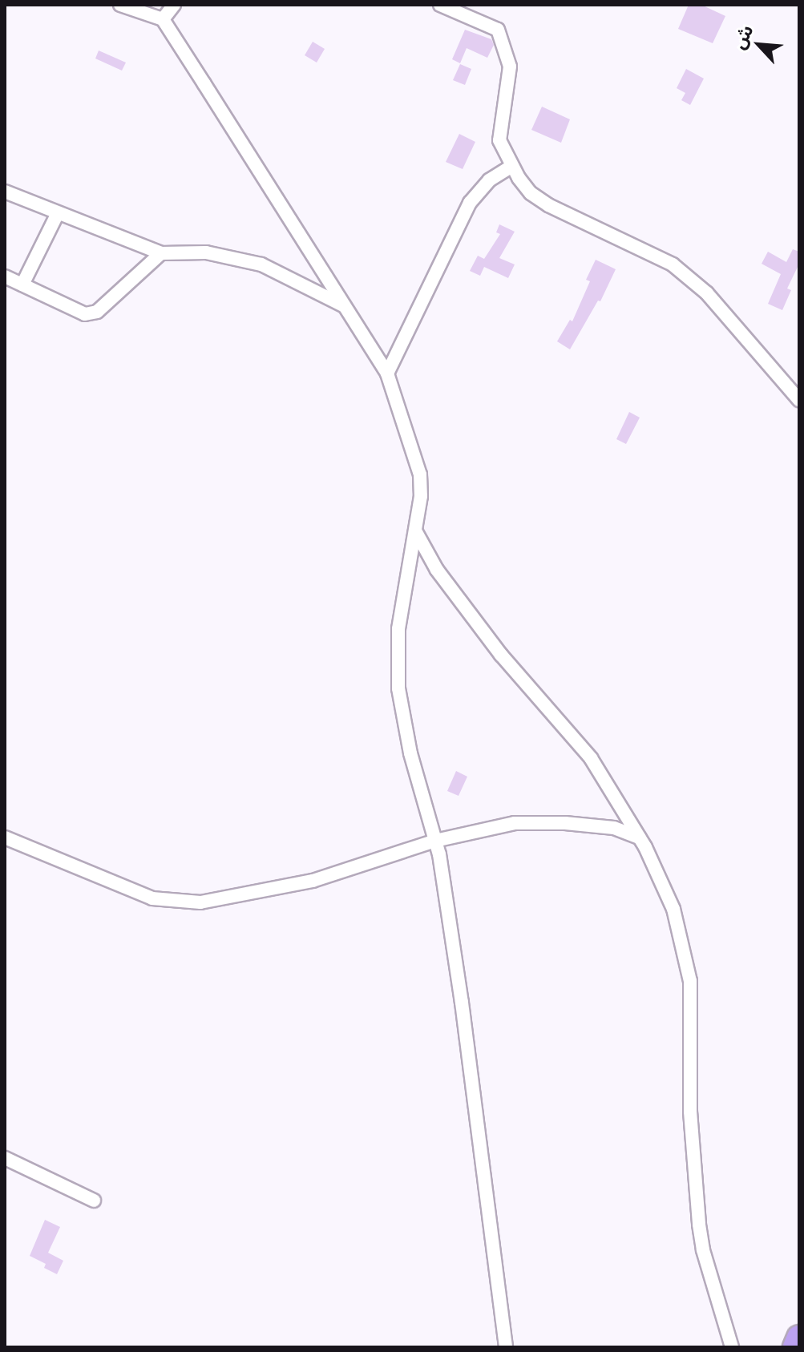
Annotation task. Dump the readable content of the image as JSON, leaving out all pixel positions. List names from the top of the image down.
{
  "north": "top left"
}
